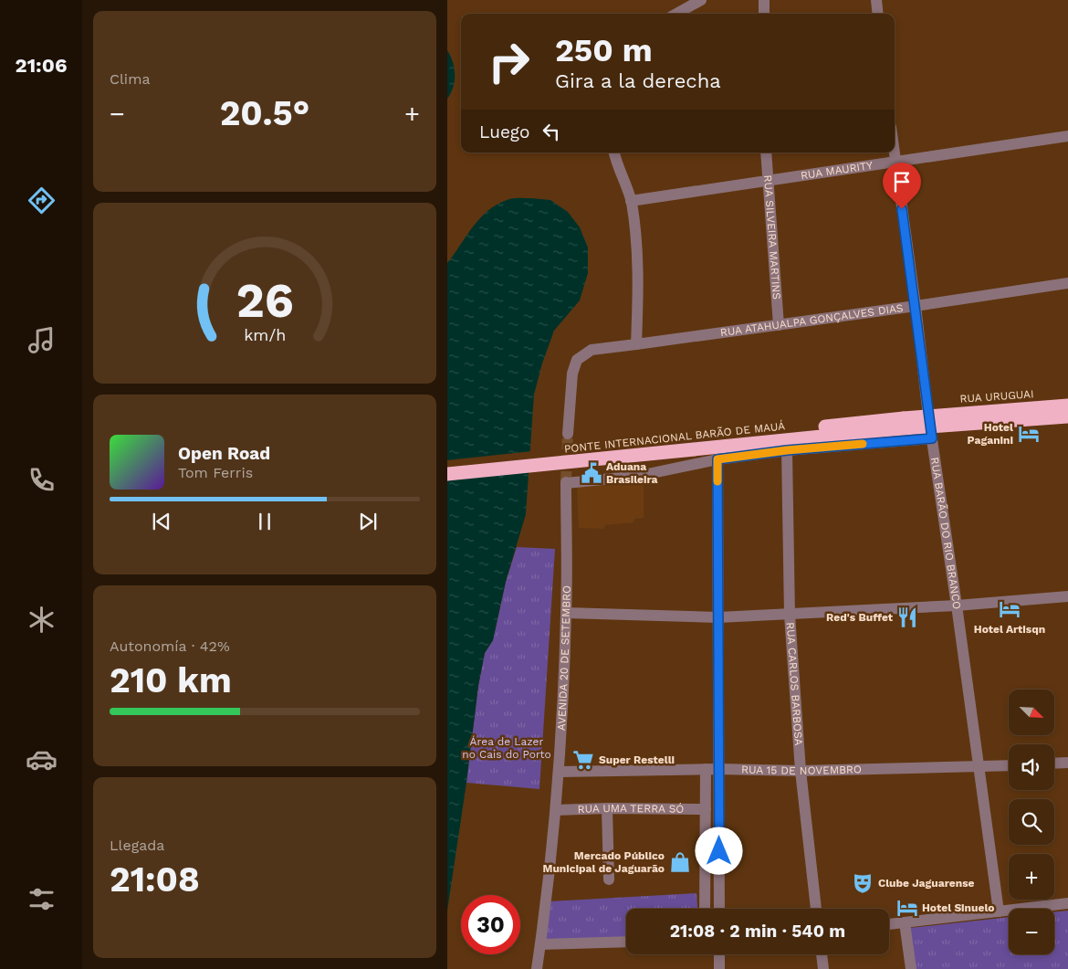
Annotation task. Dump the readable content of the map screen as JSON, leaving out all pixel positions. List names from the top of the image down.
{
  "streets": {
    "highway": ["RUA URUGUAI", "PONTE INTERNACIONAL BARÃO DE MAUÁ"],
    "street": [
      "RUA MAURITY",
      "RUA SILVEIRA MARTINS",
      "RUA ATAHUALPA GONÇALVES DIAS",
      "RUA BARÃO DO RIO BRANCO",
      "AVENIDA 20 DE SETEMBRO",
      "RUA CARLOS BARBOSA",
      "RUA 15 DE NOVEMBRO",
      "RUA UMA TERRA SÓ"
    ]
  },
  "crossings": [
    ["RUA MAURITY", "RUA SILVEIRA MARTINS"],
    ["RUA MAURITY", "RUA BARÃO DO RIO BRANCO"],
    ["RUA SILVEIRA MARTINS", "RUA ATAHUALPA GONÇALVES DIAS"],
    ["RUA ATAHUALPA GONÇALVES DIAS", "RUA BARÃO DO RIO BRANCO"],
    ["RUA URUGUAI", "RUA BARÃO DO RIO BRANCO"],
    ["RUA BARÃO DO RIO BRANCO", "RUA 15 DE NOVEMBRO"],
    ["AVENIDA 20 DE SETEMBRO", "RUA 15 DE NOVEMBRO"],
    ["AVENIDA 20 DE SETEMBRO", "RUA UMA TERRA SÓ"],
    ["RUA CARLOS BARBOSA", "RUA 15 DE NOVEMBRO"]
  ],
  "parks": ["Área de Lazer no Cais do Porto"],
  "places": {
    "hotel": ["Hotel Paganini", "Hotel Artisqn", "Hotel Sinuelo"],
    "public building": ["Aduana Brasileira"],
    "restaurant": ["Red's Buffet"],
    "supermarket": ["Super Restelli"],
    "shop": ["Mercado Público Municipal de Jaguarão"],
    "theatre": ["Clube Jaguarense"]
  },
  "north": "bottom right",
  "page": {
    "tabs": "21:06",
    "tile": [
      "Clima",
      ["Autonomía · 42%", "210 km"],
      ["Llegada", "21:08"]
    ],
    "turn": ["250 m", "Gira a la derecha"],
    "heat": ["−", "20.5°", "+"],
    "then": "Luego",
    "song": ["Open Road", "Tom Ferris"],
    "map_buttons": ["+", "−"],
    "limit": "30",
    "trip": "21:08 · 2 min · 540 m",
    "gauge": ["26", "km/h"]
  }
}
